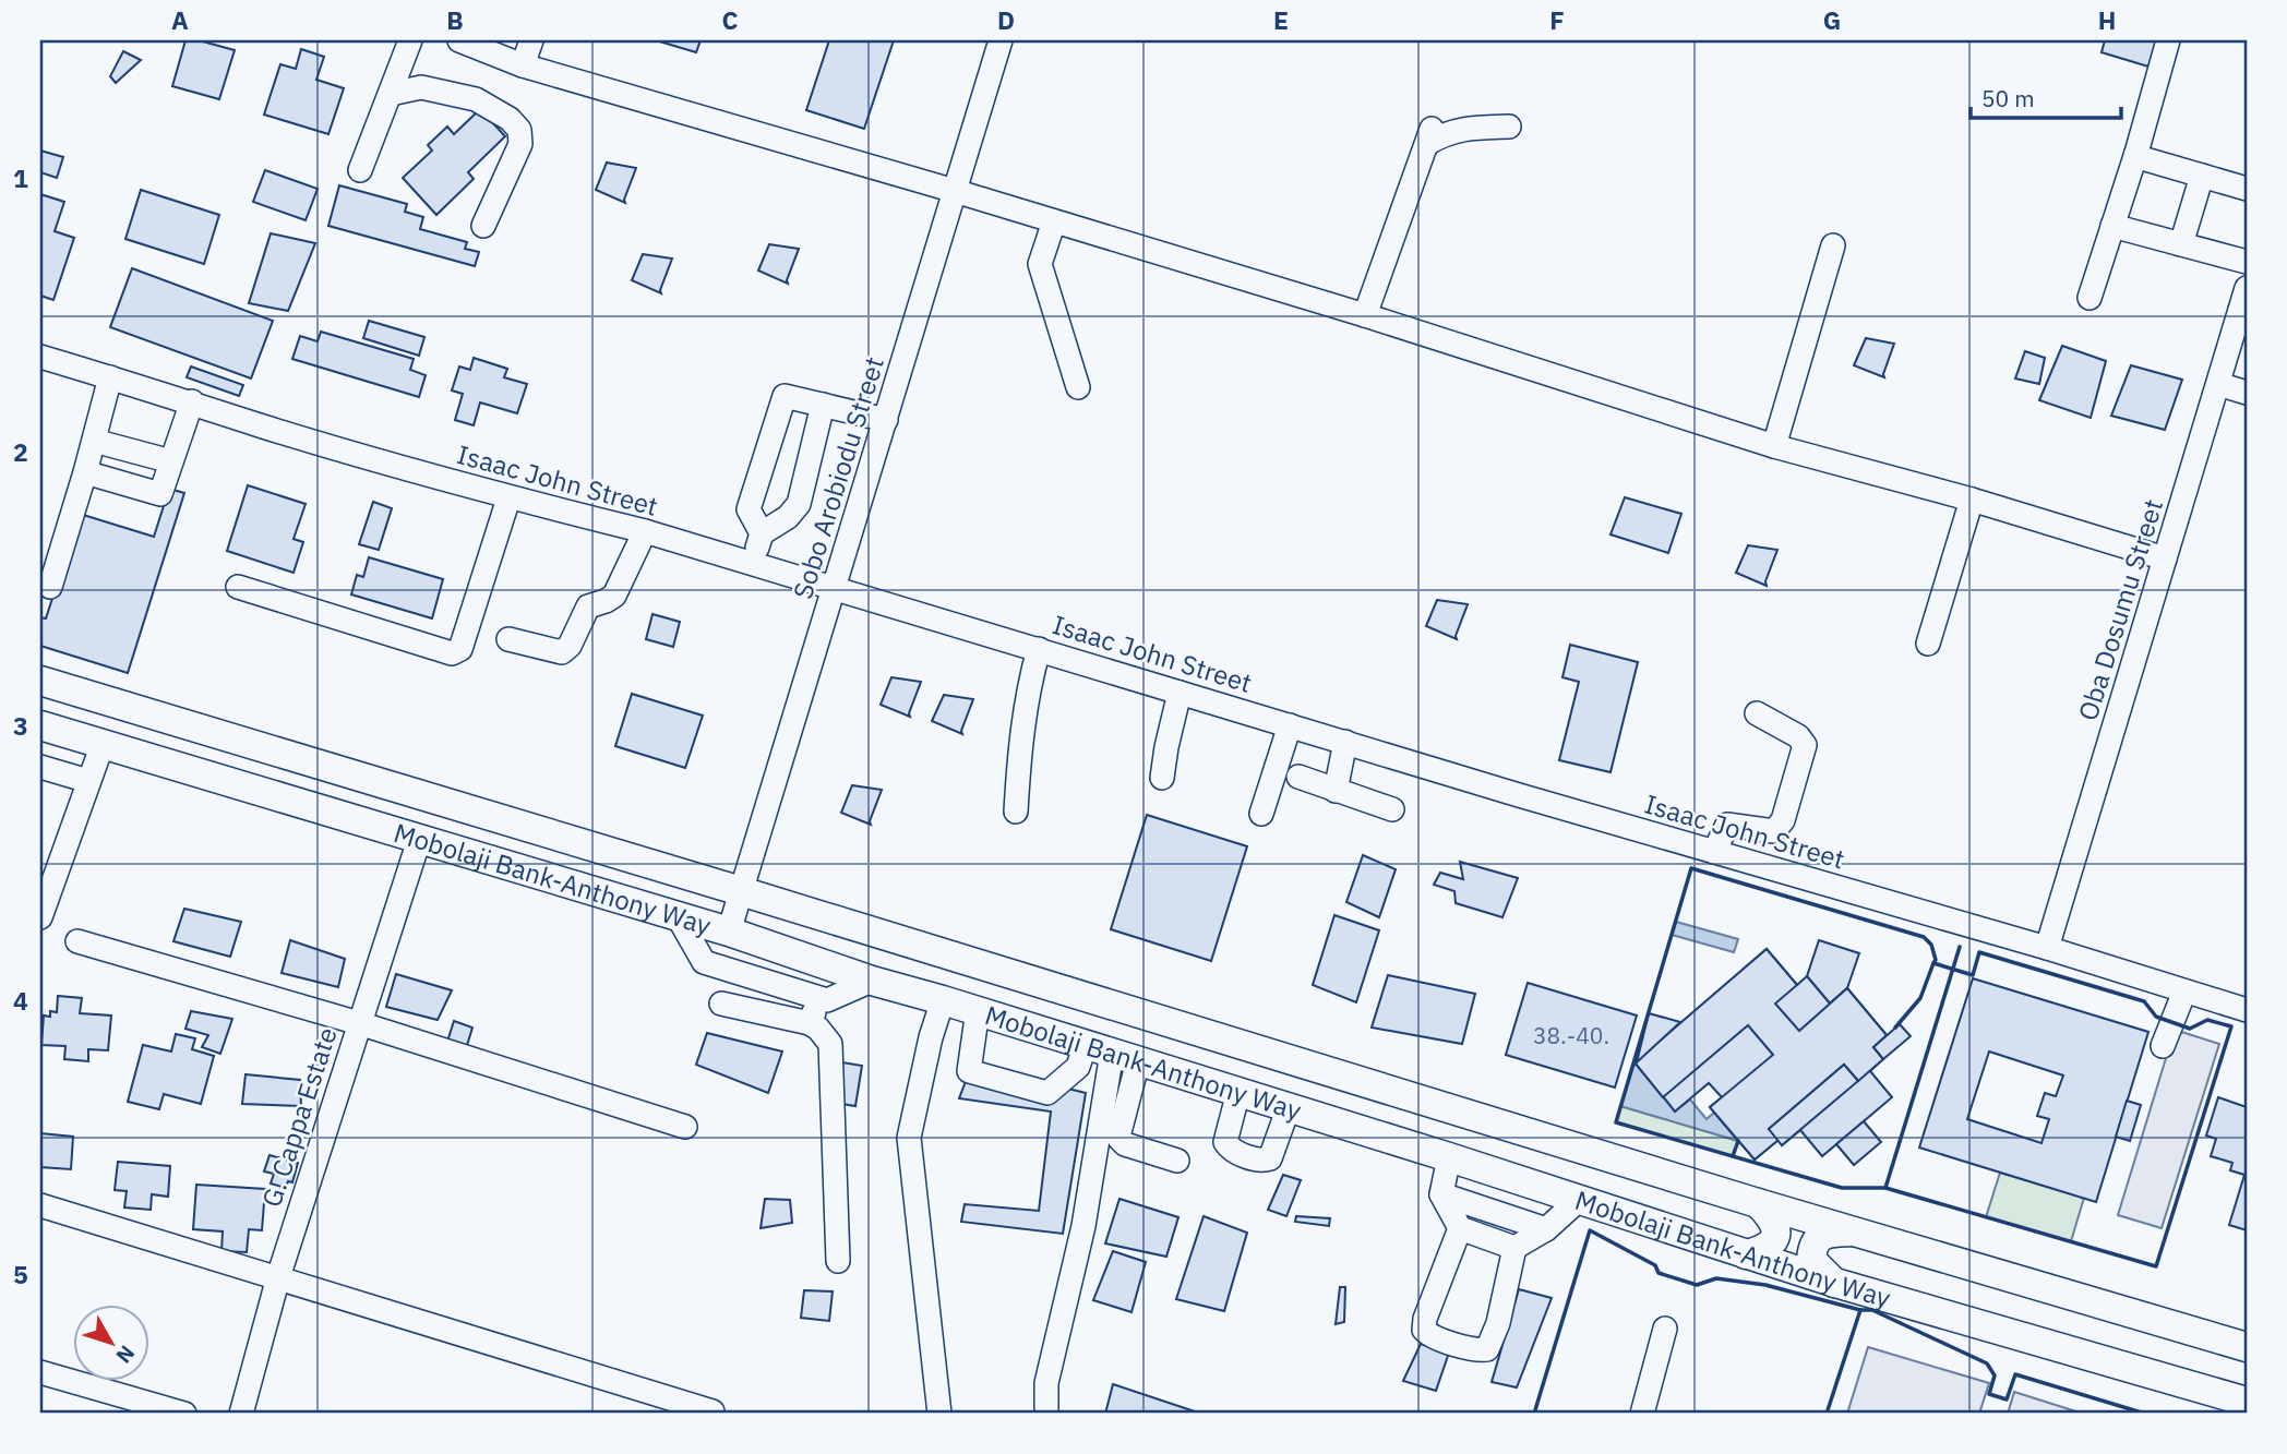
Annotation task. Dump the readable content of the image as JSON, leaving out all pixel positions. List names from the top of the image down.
{
  "streets": {
    "main road": ["Mobolaji Bank-Anthony Way"],
    "street": [
      "Sobo Arobiodu Street",
      "Isaac John Street",
      "Oba Dosumu Street",
      "G. Cappa Estate"
    ]
  },
  "crossings": [
    ["Sobo Arobiodu Street", "Isaac John Street"],
    ["Sobo Arobiodu Street", "Mobolaji Bank-Anthony Way"],
    ["Isaac John Street", "Oba Dosumu Street"],
    ["Mobolaji Bank-Anthony Way", "G. Cappa Estate"]
  ],
  "house_numbers": ["38.-40."],
  "scale_bar": "50 m",
  "north": "bottom right",
  "grid": {
    "columns": [
      "A",
      "B",
      "C",
      "D",
      "E",
      "F",
      "G",
      "H"
    ],
    "rows": [
      "1",
      "2",
      "3",
      "4",
      "5"
    ]
  }
}
